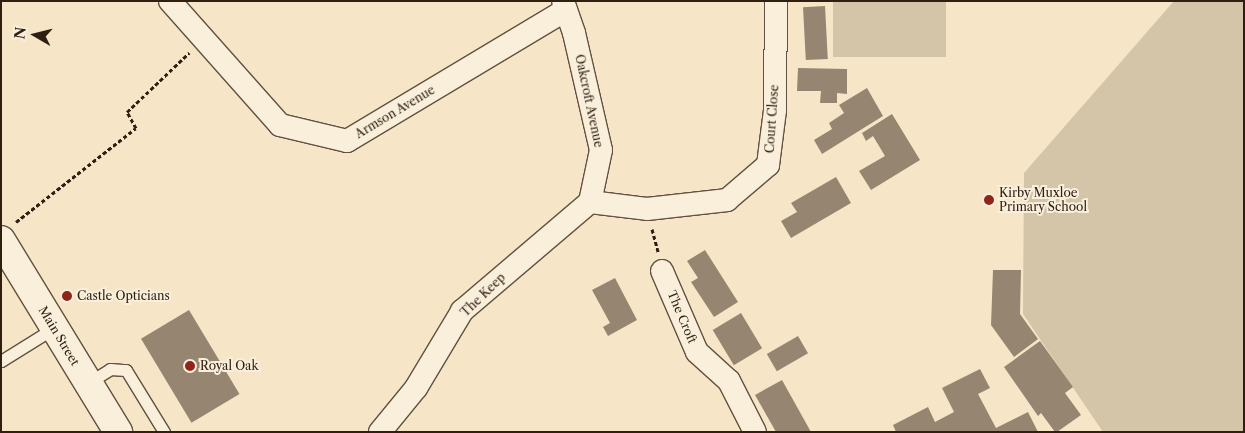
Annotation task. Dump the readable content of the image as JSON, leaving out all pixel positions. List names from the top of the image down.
{
  "streets": {
    "street": [
      "Oakcroft Avenue",
      "Armson Avenue",
      "Court Close",
      "The Keep",
      "The Croft",
      "Main Street"
    ]
  },
  "crossings": [
    ["Oakcroft Avenue", "Armson Avenue"],
    ["Oakcroft Avenue", "Court Close"],
    ["Oakcroft Avenue", "The Keep"],
    ["Court Close", "The Keep"]
  ],
  "places": ["Kirby Muxloe Primary School", "Castle Opticians", "Royal Oak"],
  "north": "left"
}
